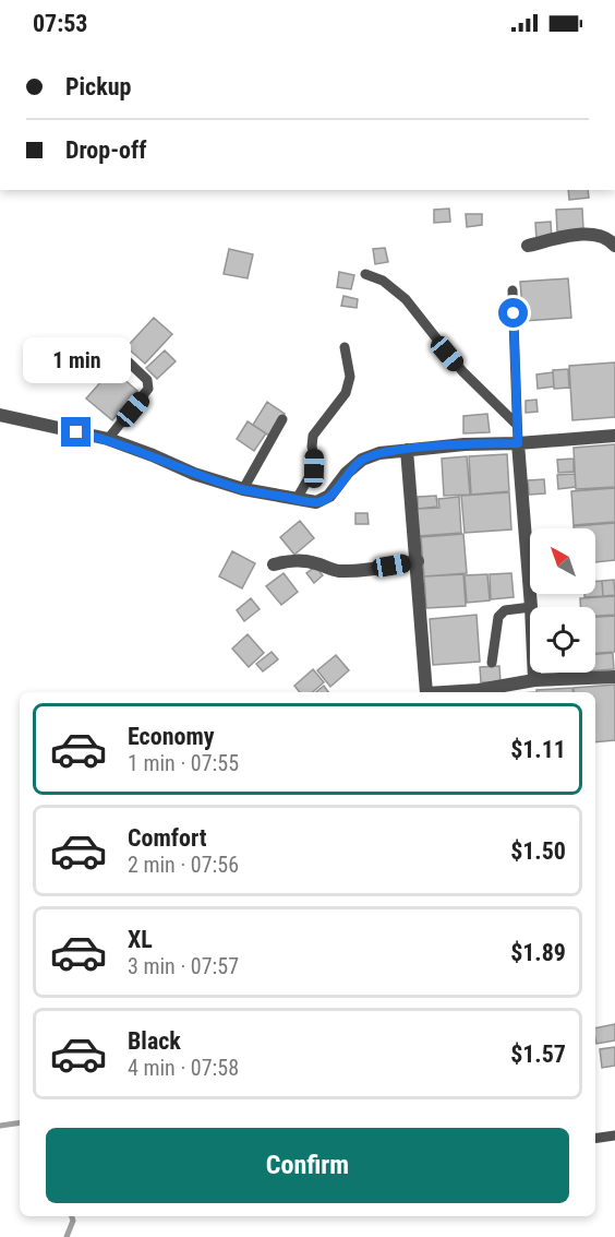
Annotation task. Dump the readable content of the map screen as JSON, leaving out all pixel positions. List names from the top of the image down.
{
  "north": "top left",
  "page": {
    "status": "07:53",
    "banner": ["Pickup", "Drop-off"],
    "bubble": "1 min",
    "list": [
      {
        "name": "Economy",
        "note": "1 min · 07:55",
        "value": "$1.11"
      },
      {
        "name": "Comfort",
        "note": "2 min · 07:56",
        "value": "$1.50"
      },
      {
        "name": "XL",
        "note": "3 min · 07:57",
        "value": "$1.89"
      },
      {
        "name": "Black",
        "note": "4 min · 07:58",
        "value": "$1.57"
      }
    ],
    "buttons": "Confirm"
  }
}
